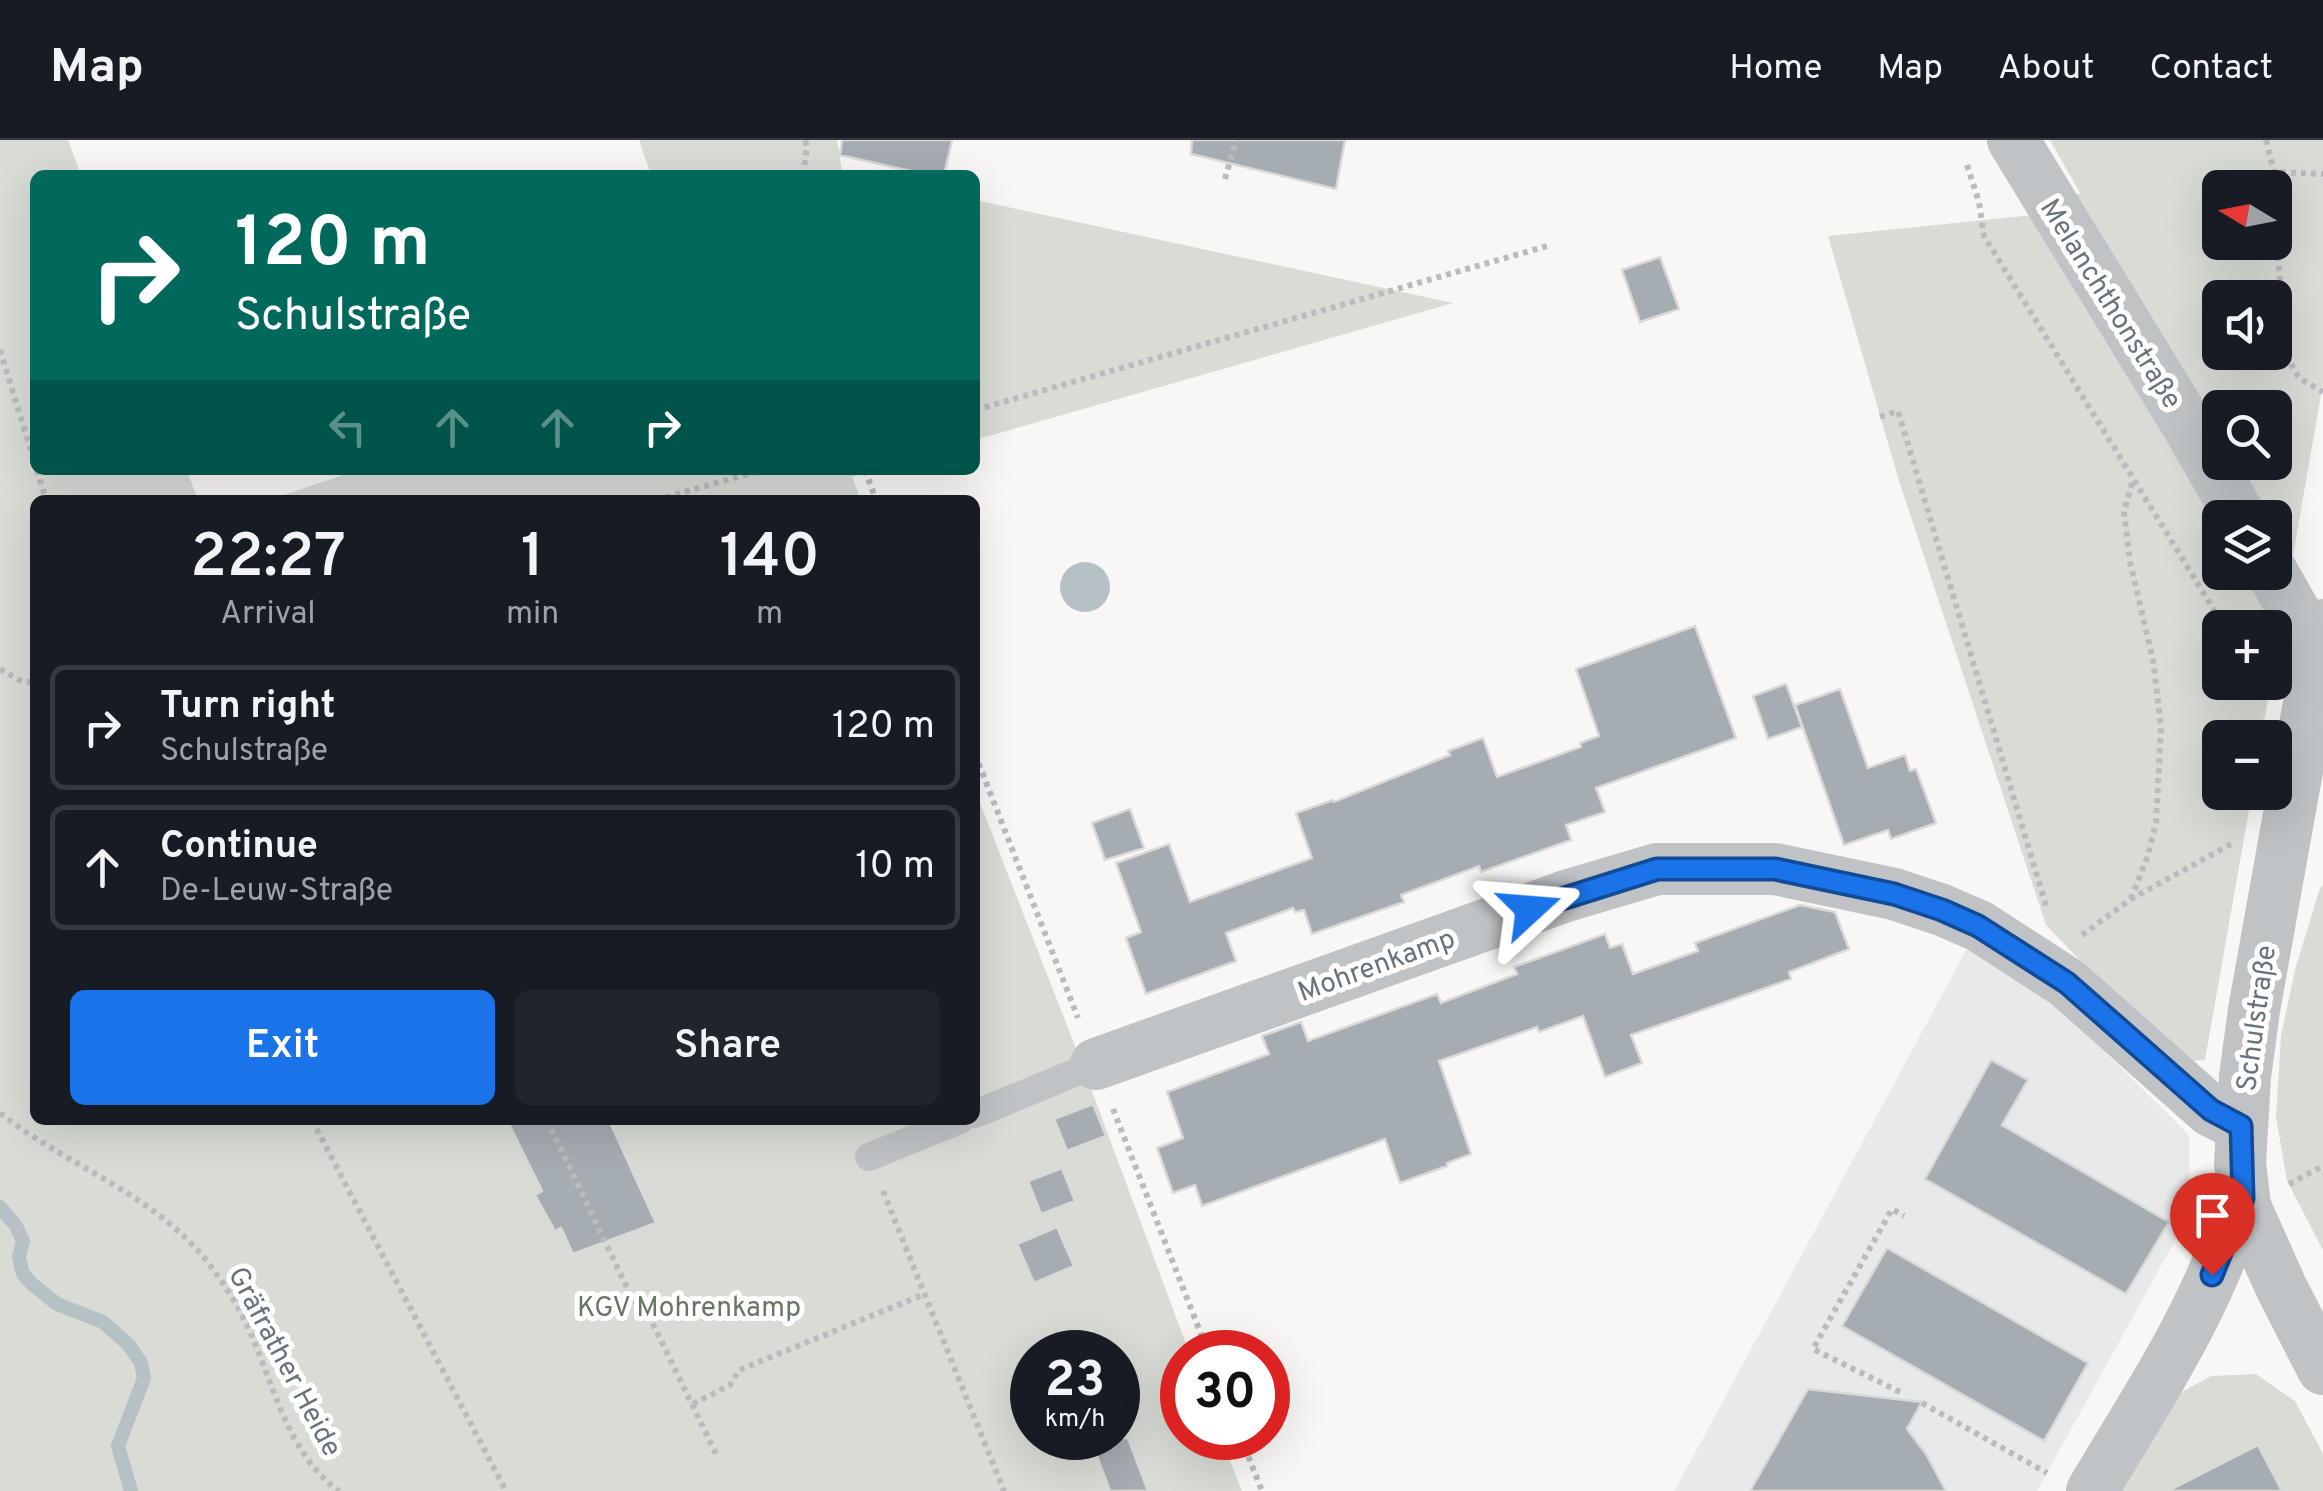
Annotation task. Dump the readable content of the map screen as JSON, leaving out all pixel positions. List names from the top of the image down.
{
  "streets": {
    "street": ["Melanchthonstraße", "Mohrenkamp", "Schulstraße"],
    "path": ["Gräfrather Heide"]
  },
  "crossings": [
    ["Mohrenkamp", "Schulstraße"]
  ],
  "parks": ["KGV Mohrenkamp"],
  "north": "left",
  "page": {
    "header": "Map",
    "nav": [
      "Home",
      "Map",
      "About",
      "Contact"
    ],
    "map_buttons": ["+", "−"],
    "turn": ["120 m", "Schulstraße"],
    "eta": [
      "22:27",
      "Arrival",
      "1",
      "min",
      "140",
      "m"
    ],
    "list": [
      {
        "name": "Turn right",
        "note": "Schulstraße",
        "value": "120 m"
      },
      {
        "name": "Continue",
        "note": "De-Leuw-Straße",
        "value": "10 m"
      }
    ],
    "buttons": ["Exit", "Share"],
    "speed": "23 km/h",
    "limit": "30"
  }
}
